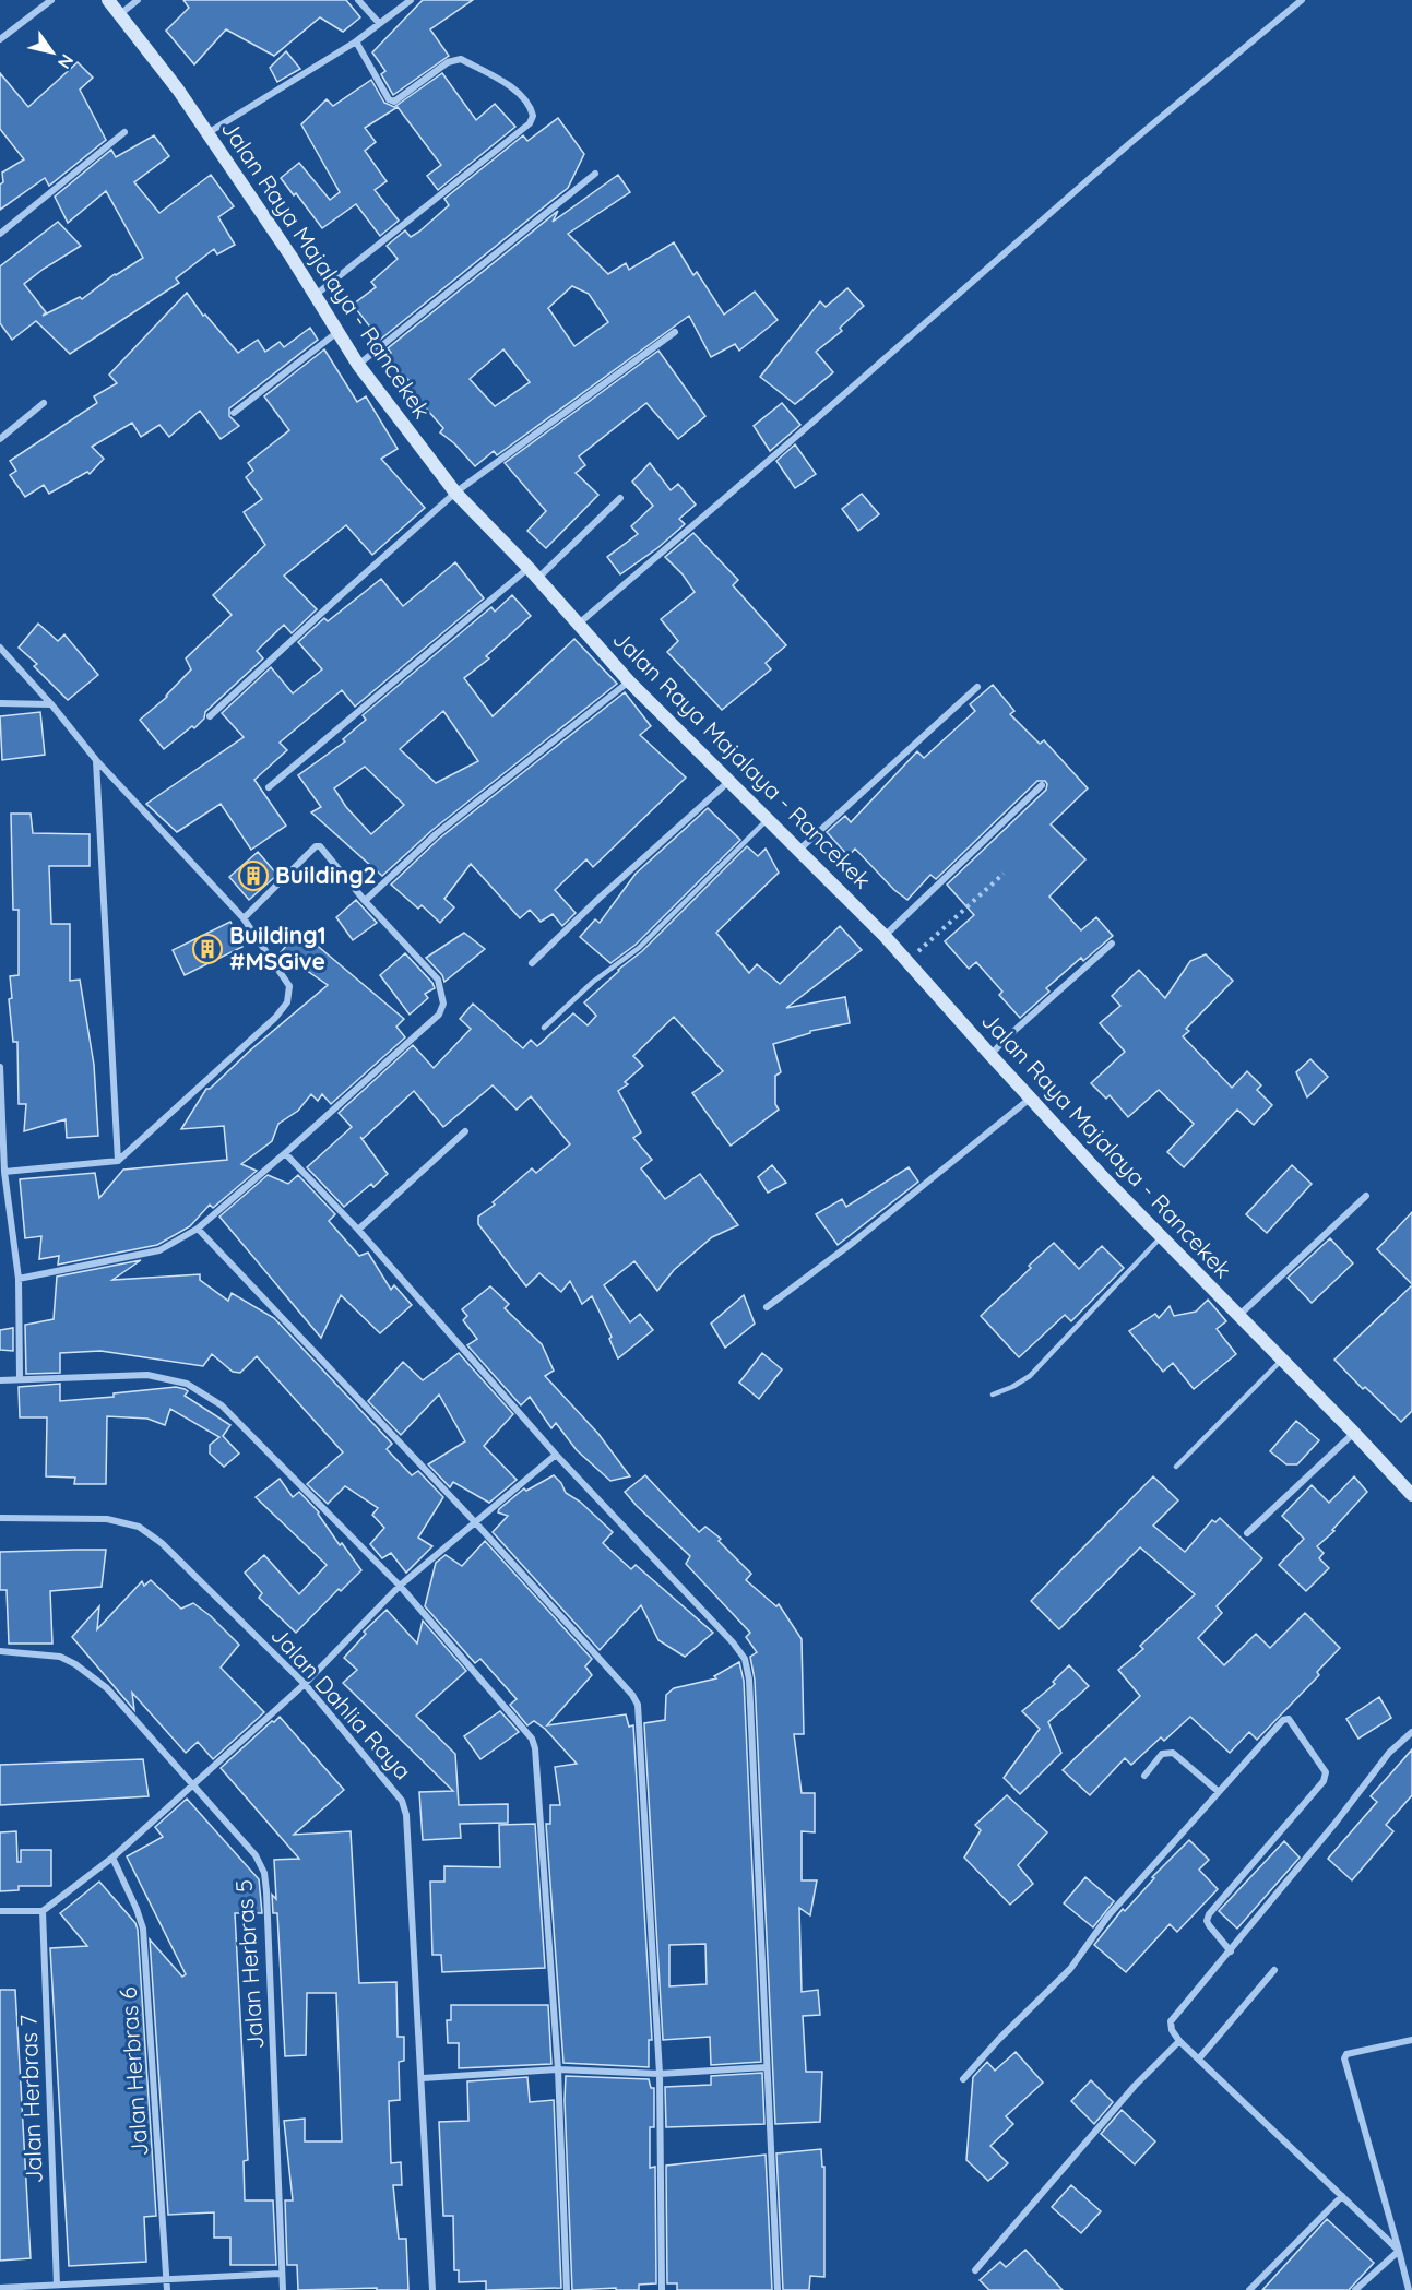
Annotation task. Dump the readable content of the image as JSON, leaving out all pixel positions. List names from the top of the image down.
{
  "streets": {
    "main road": ["Jalan Raya Majalaya - Rancekek"],
    "street": [
      "Jalan Dahlia Raya",
      "Jalan Herbras 5",
      "Jalan Herbras 6",
      "Jalan Herbras 7"
    ]
  },
  "places": {
    "building": ["Building2", "Building1 #MSGive"]
  },
  "north": "bottom right"
}
